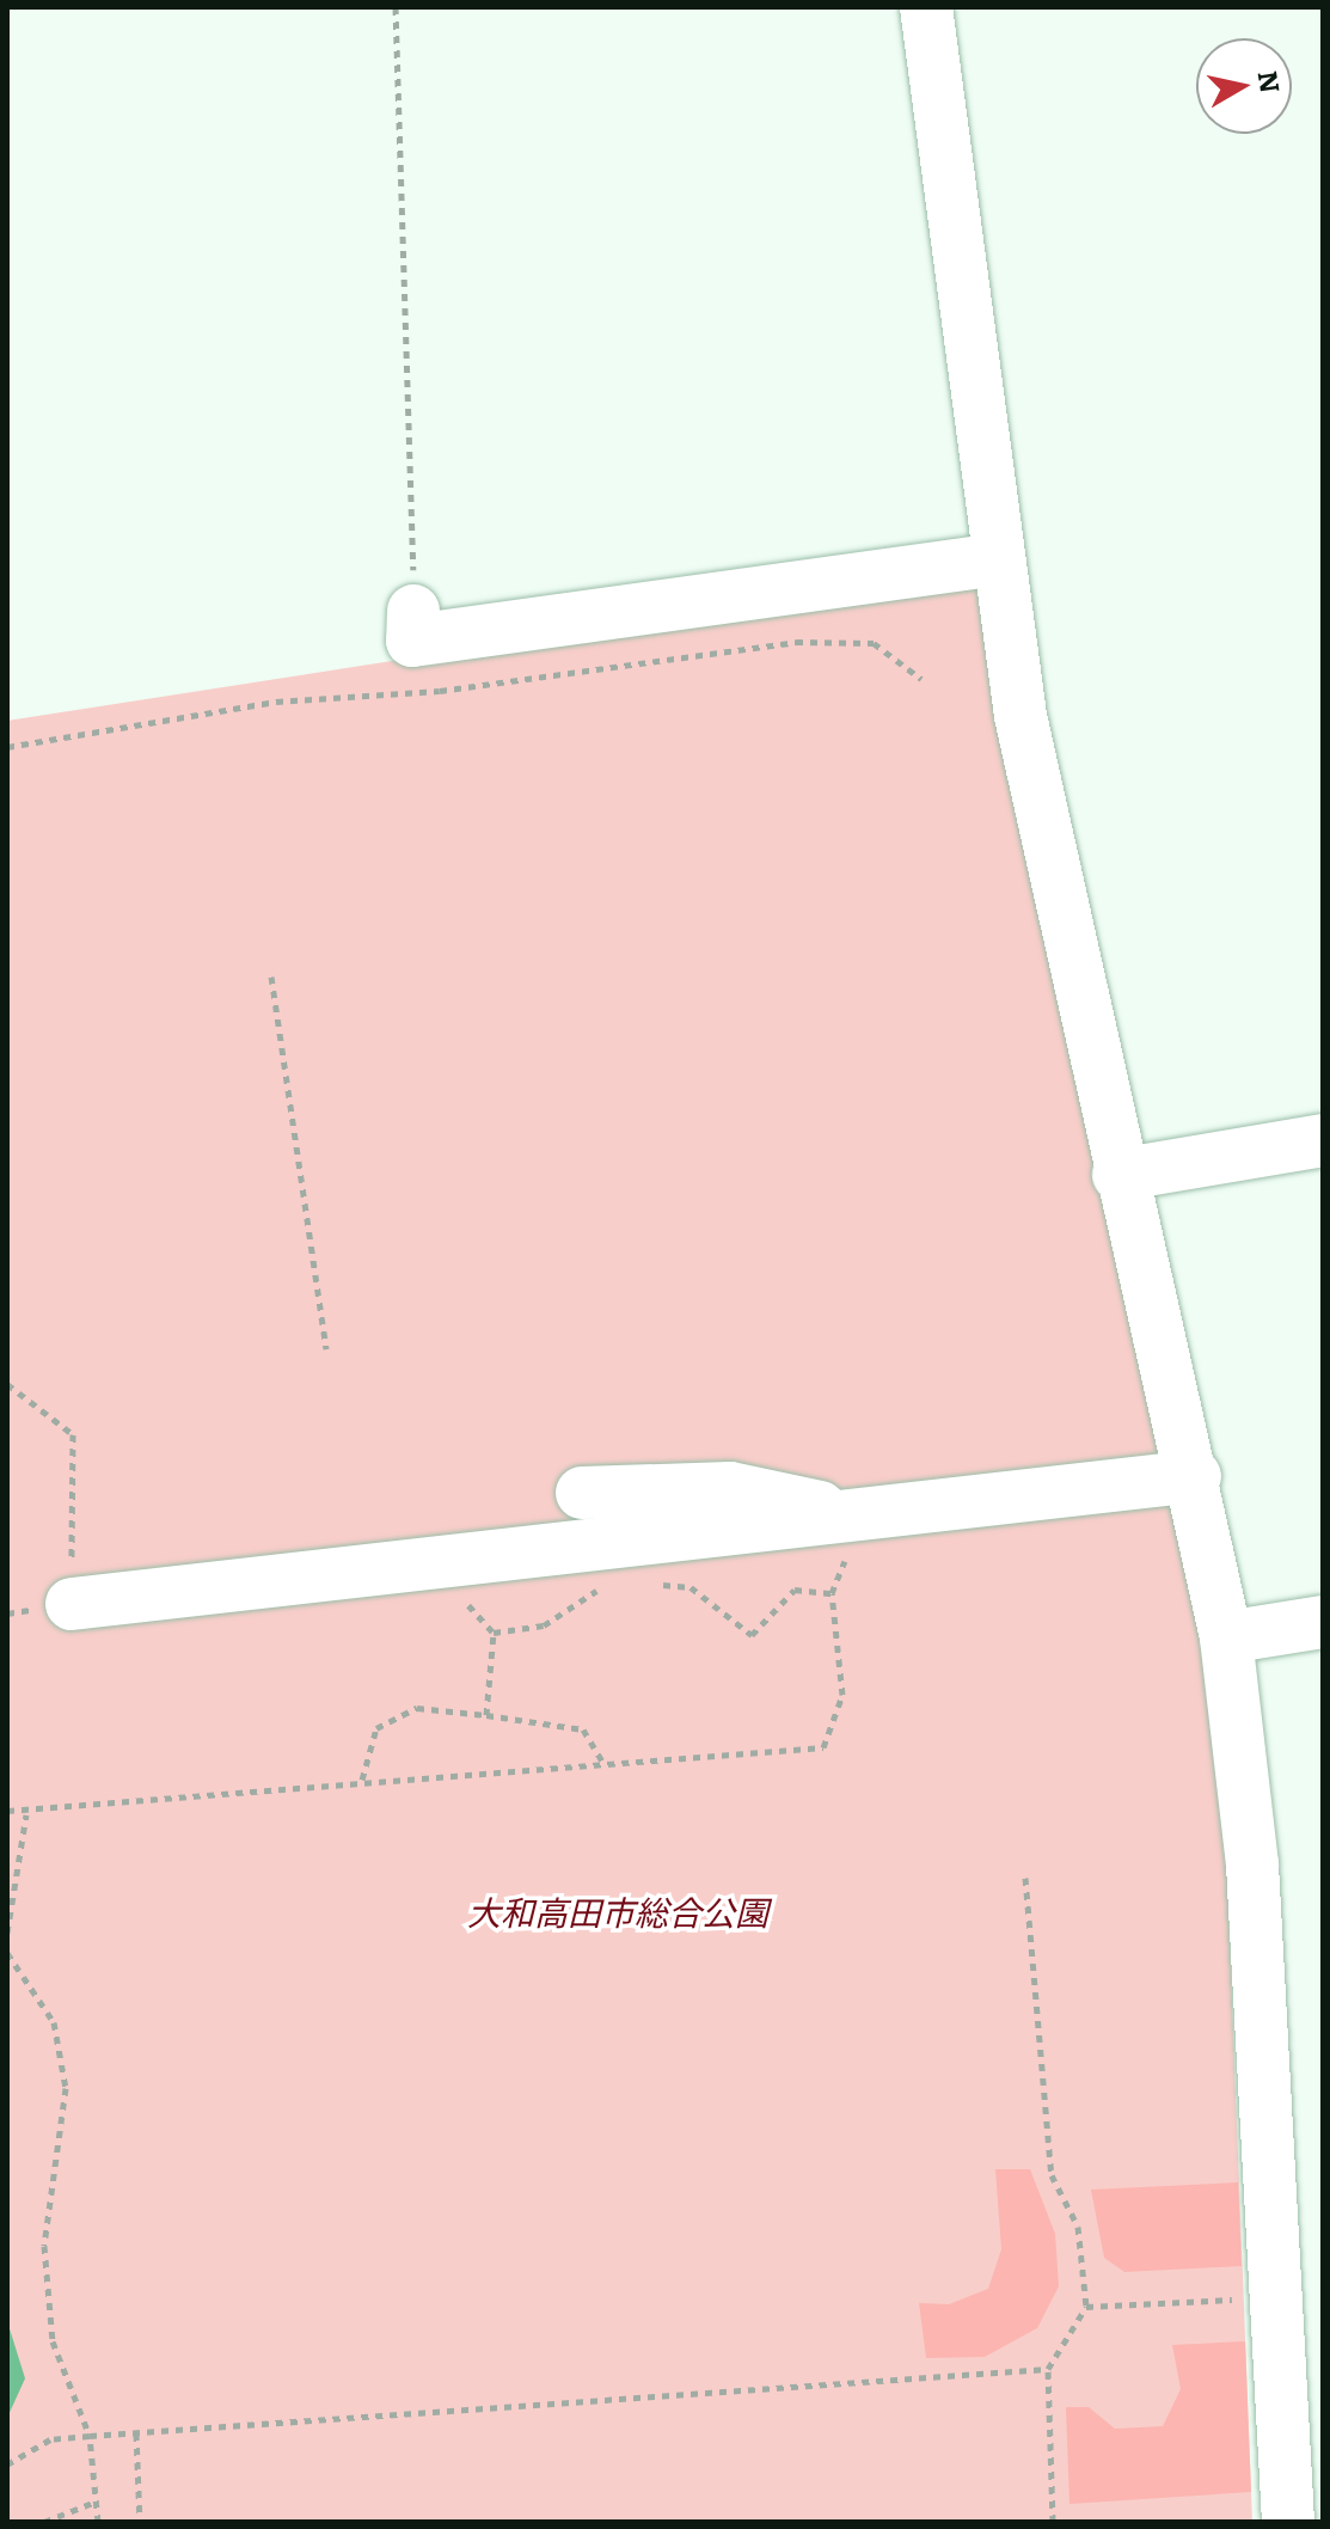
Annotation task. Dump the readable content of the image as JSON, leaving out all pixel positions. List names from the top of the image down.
{
  "parks": ["大和高田市総合公園"],
  "north": "right"
}
